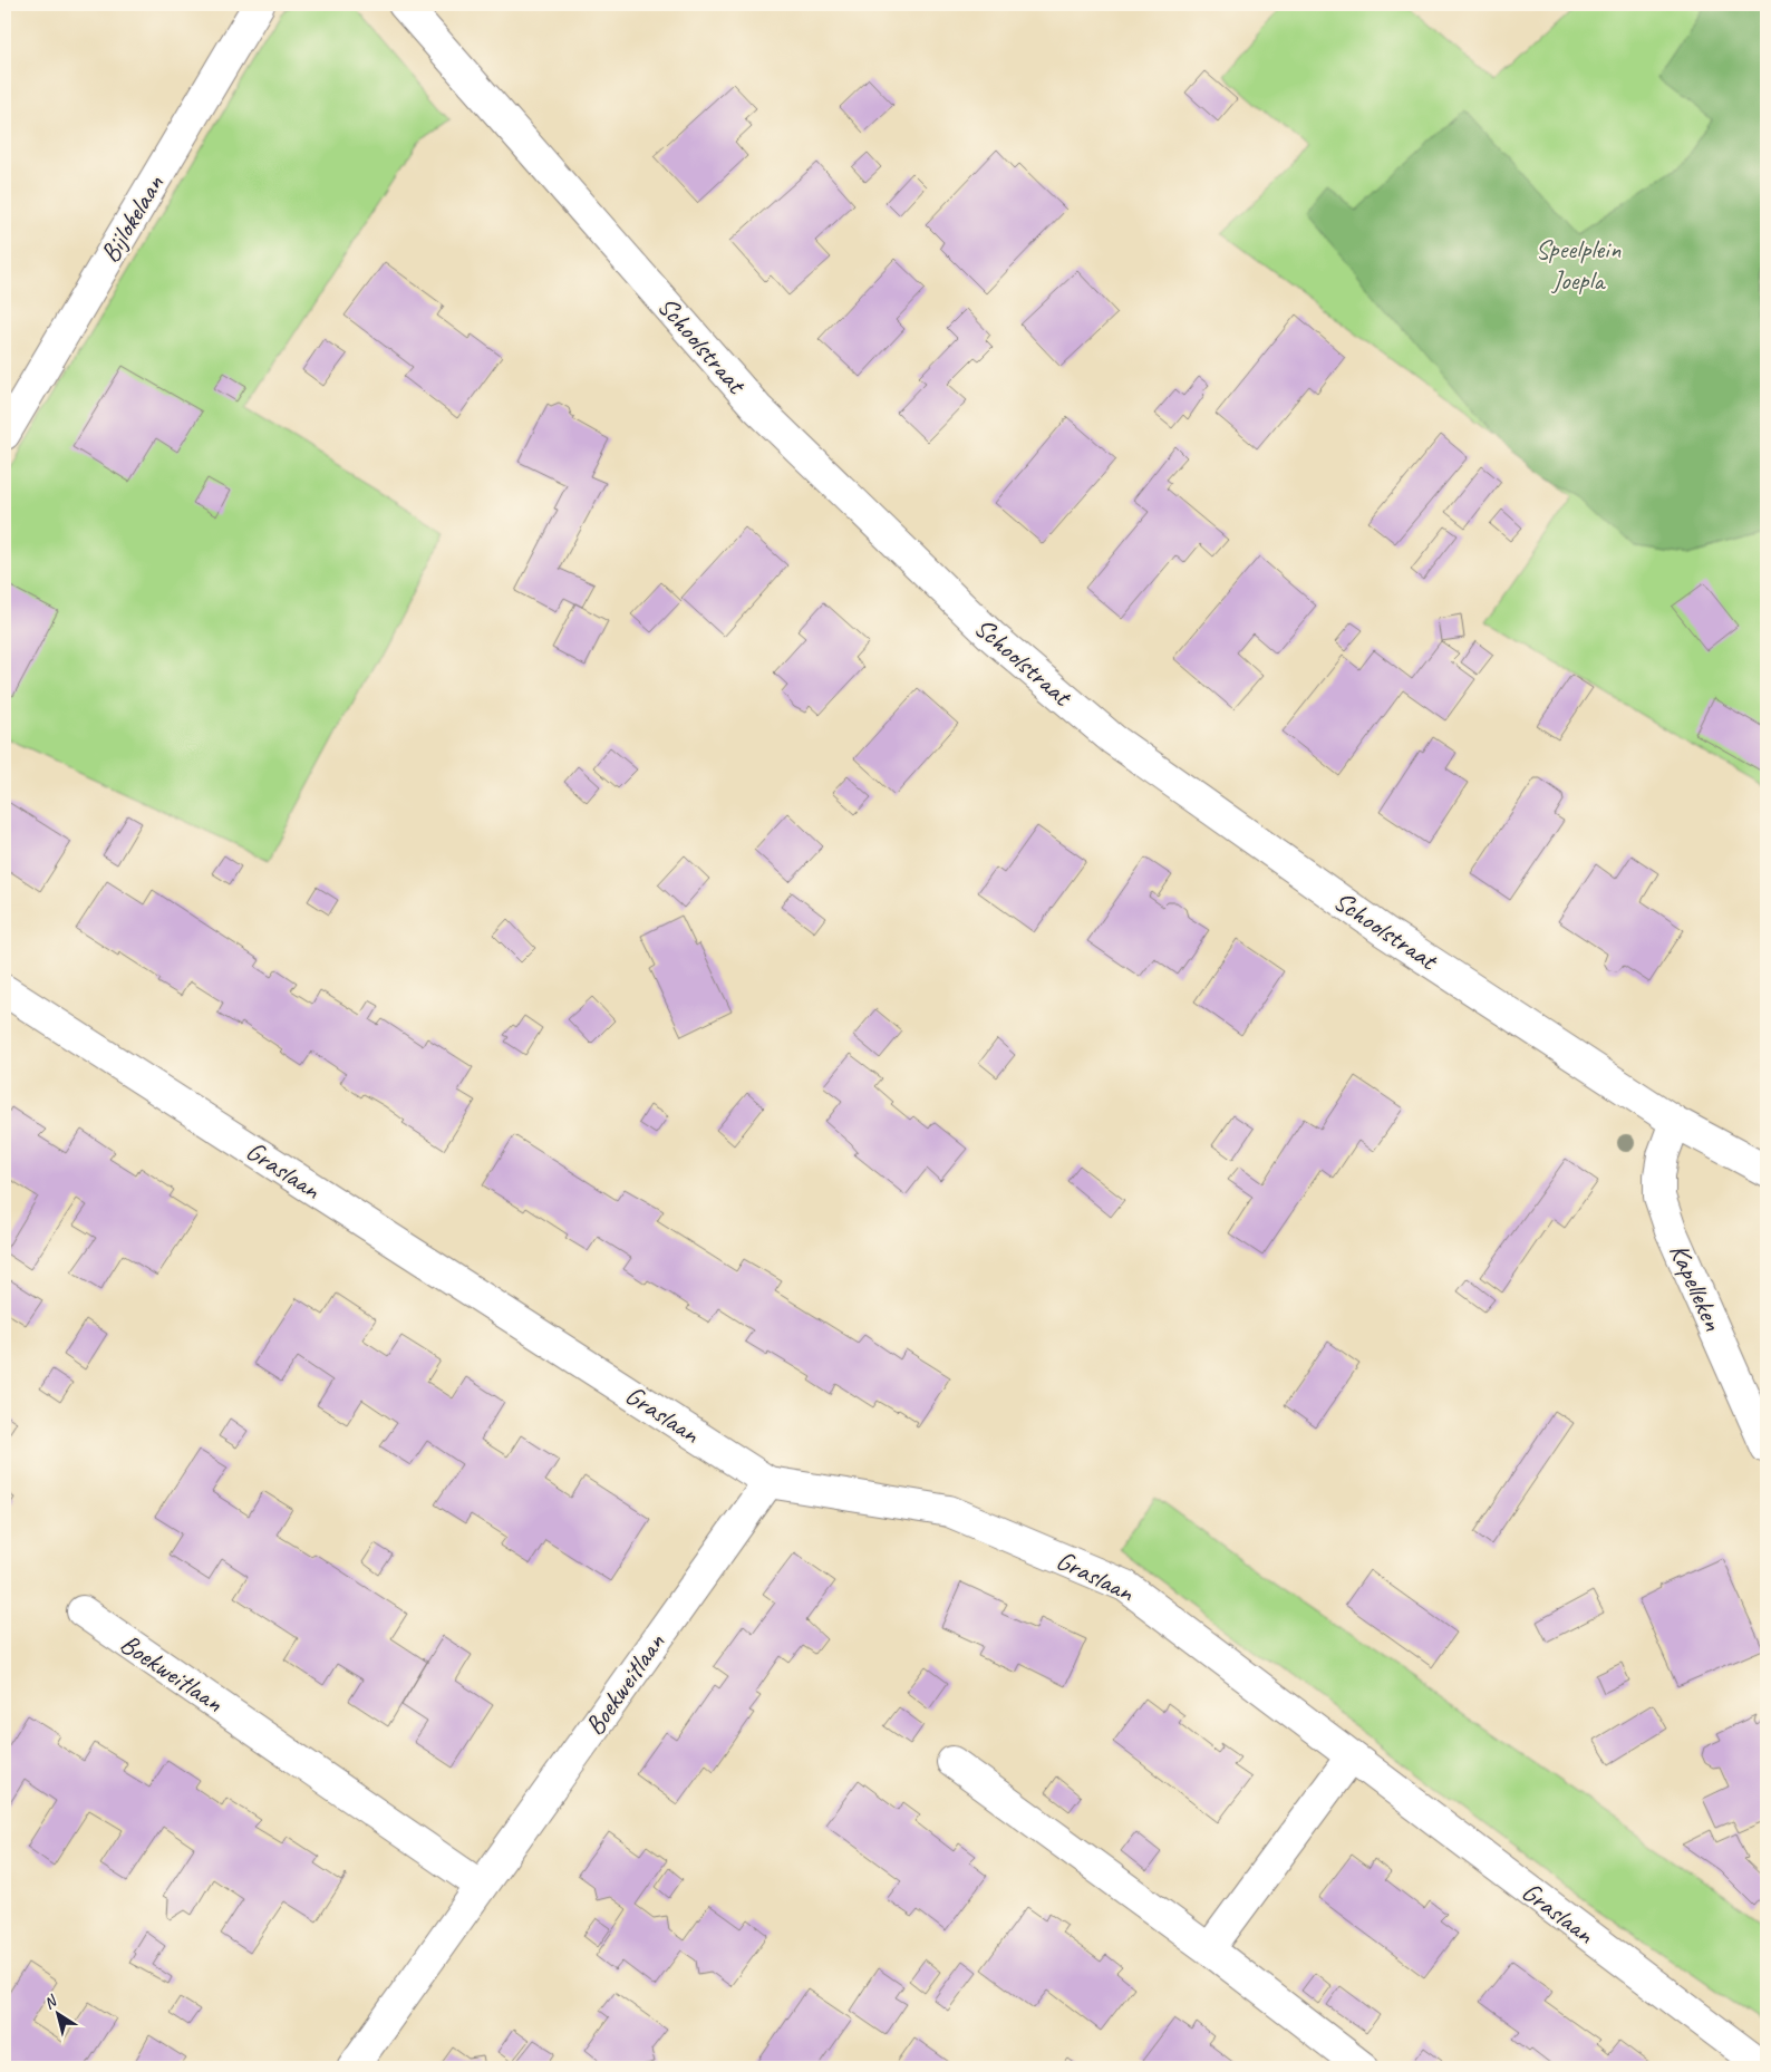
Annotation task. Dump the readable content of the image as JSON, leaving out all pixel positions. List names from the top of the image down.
{
  "streets": {
    "street": [
      "Bijlokelaan",
      "Schoolstraat",
      "Graslaan",
      "Kapelleken",
      "Boekweitlaan"
    ]
  },
  "crossings": [
    ["Schoolstraat", "Kapelleken"],
    ["Graslaan", "Boekweitlaan"]
  ],
  "parks": ["Speelplein Joepla"],
  "north": "top left"
}
